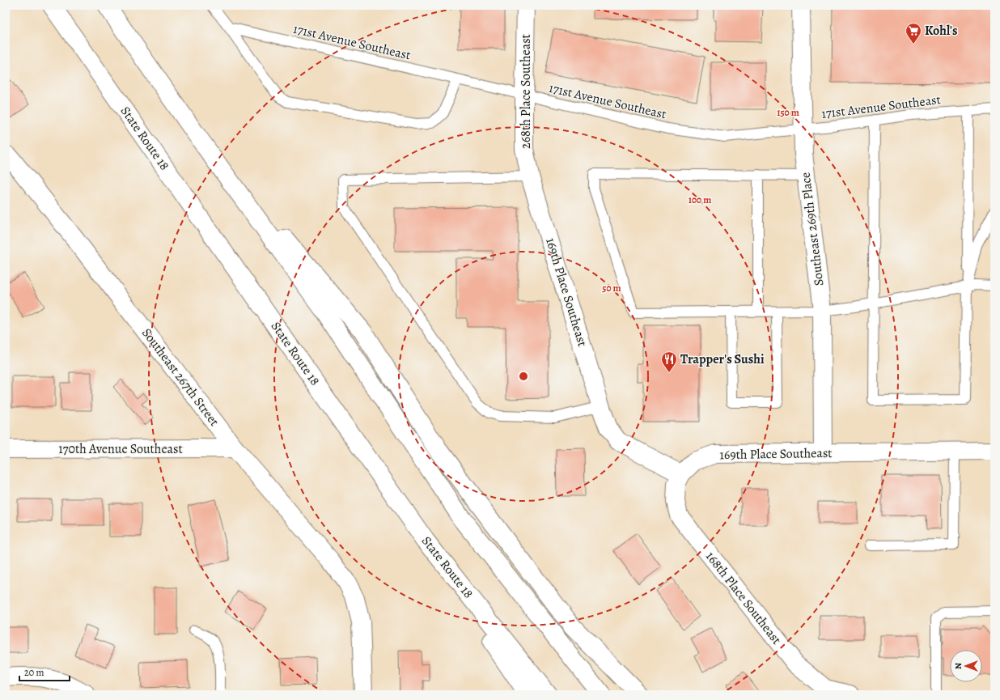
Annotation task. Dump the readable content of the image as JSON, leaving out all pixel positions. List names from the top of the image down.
{
  "streets": {
    "main road": [
      "268th Place Southeast",
      "State Route 18",
      "Southeast 269th Place",
      "169th Place Southeast",
      "Southeast 267th Street",
      "170th Avenue Southeast",
      "168th Place Southeast"
    ],
    "lane": ["171st Avenue Southeast"]
  },
  "crossings": [
    ["171st Avenue Southeast", "268th Place Southeast"],
    ["171st Avenue Southeast", "Southeast 269th Place"],
    ["268th Place Southeast", "169th Place Southeast"],
    ["Southeast 269th Place", "169th Place Southeast"],
    ["169th Place Southeast", "168th Place Southeast"],
    ["Southeast 267th Street", "170th Avenue Southeast"]
  ],
  "places": {
    "supermarket": ["Kohl's"],
    "restaurant": ["Trapper's Sushi"]
  },
  "scale_bar": "20 m",
  "north": "left",
  "rings": ["150 m", "100 m", "50 m"]
}
